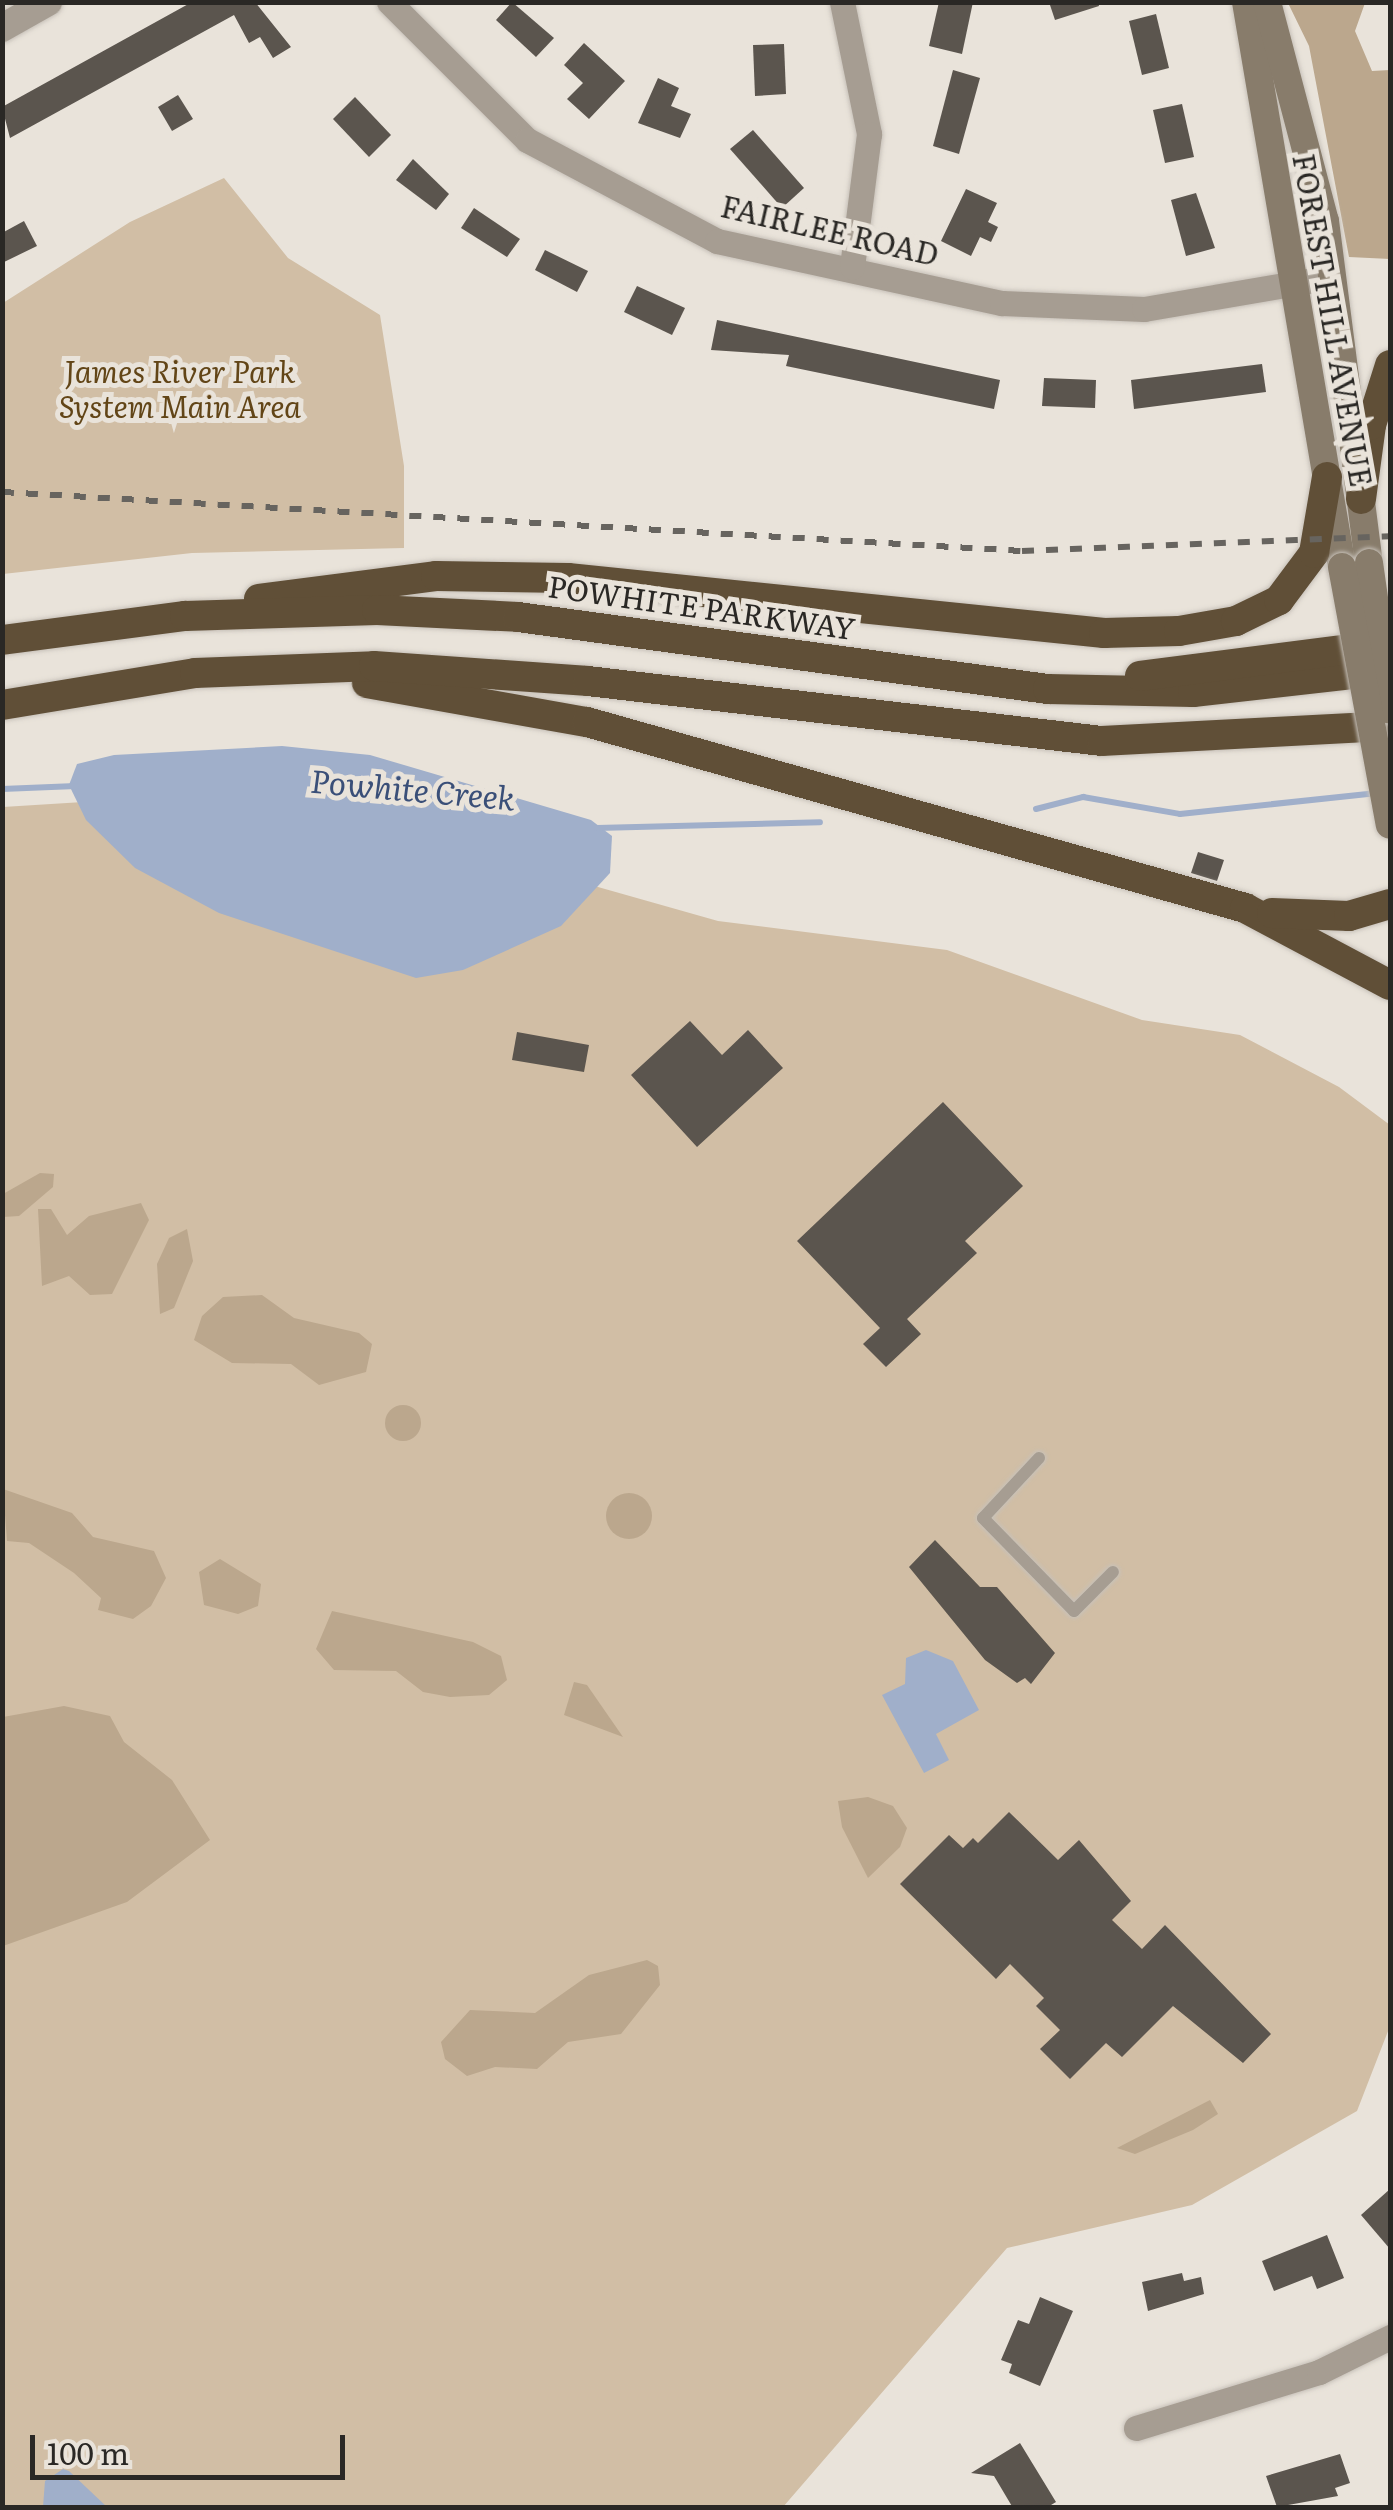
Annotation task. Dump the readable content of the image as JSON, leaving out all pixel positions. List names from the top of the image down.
{
  "streets": {
    "highway": ["POWHITE PARKWAY"],
    "main road": ["FOREST HILL AVENUE"],
    "street": ["FAIRLEE ROAD"]
  },
  "crossings": [
    ["FAIRLEE ROAD", "FOREST HILL AVENUE"]
  ],
  "water": ["Powhite Creek"],
  "parks": ["James River Park System Main Area"],
  "scale_bar": "100 m"
}
